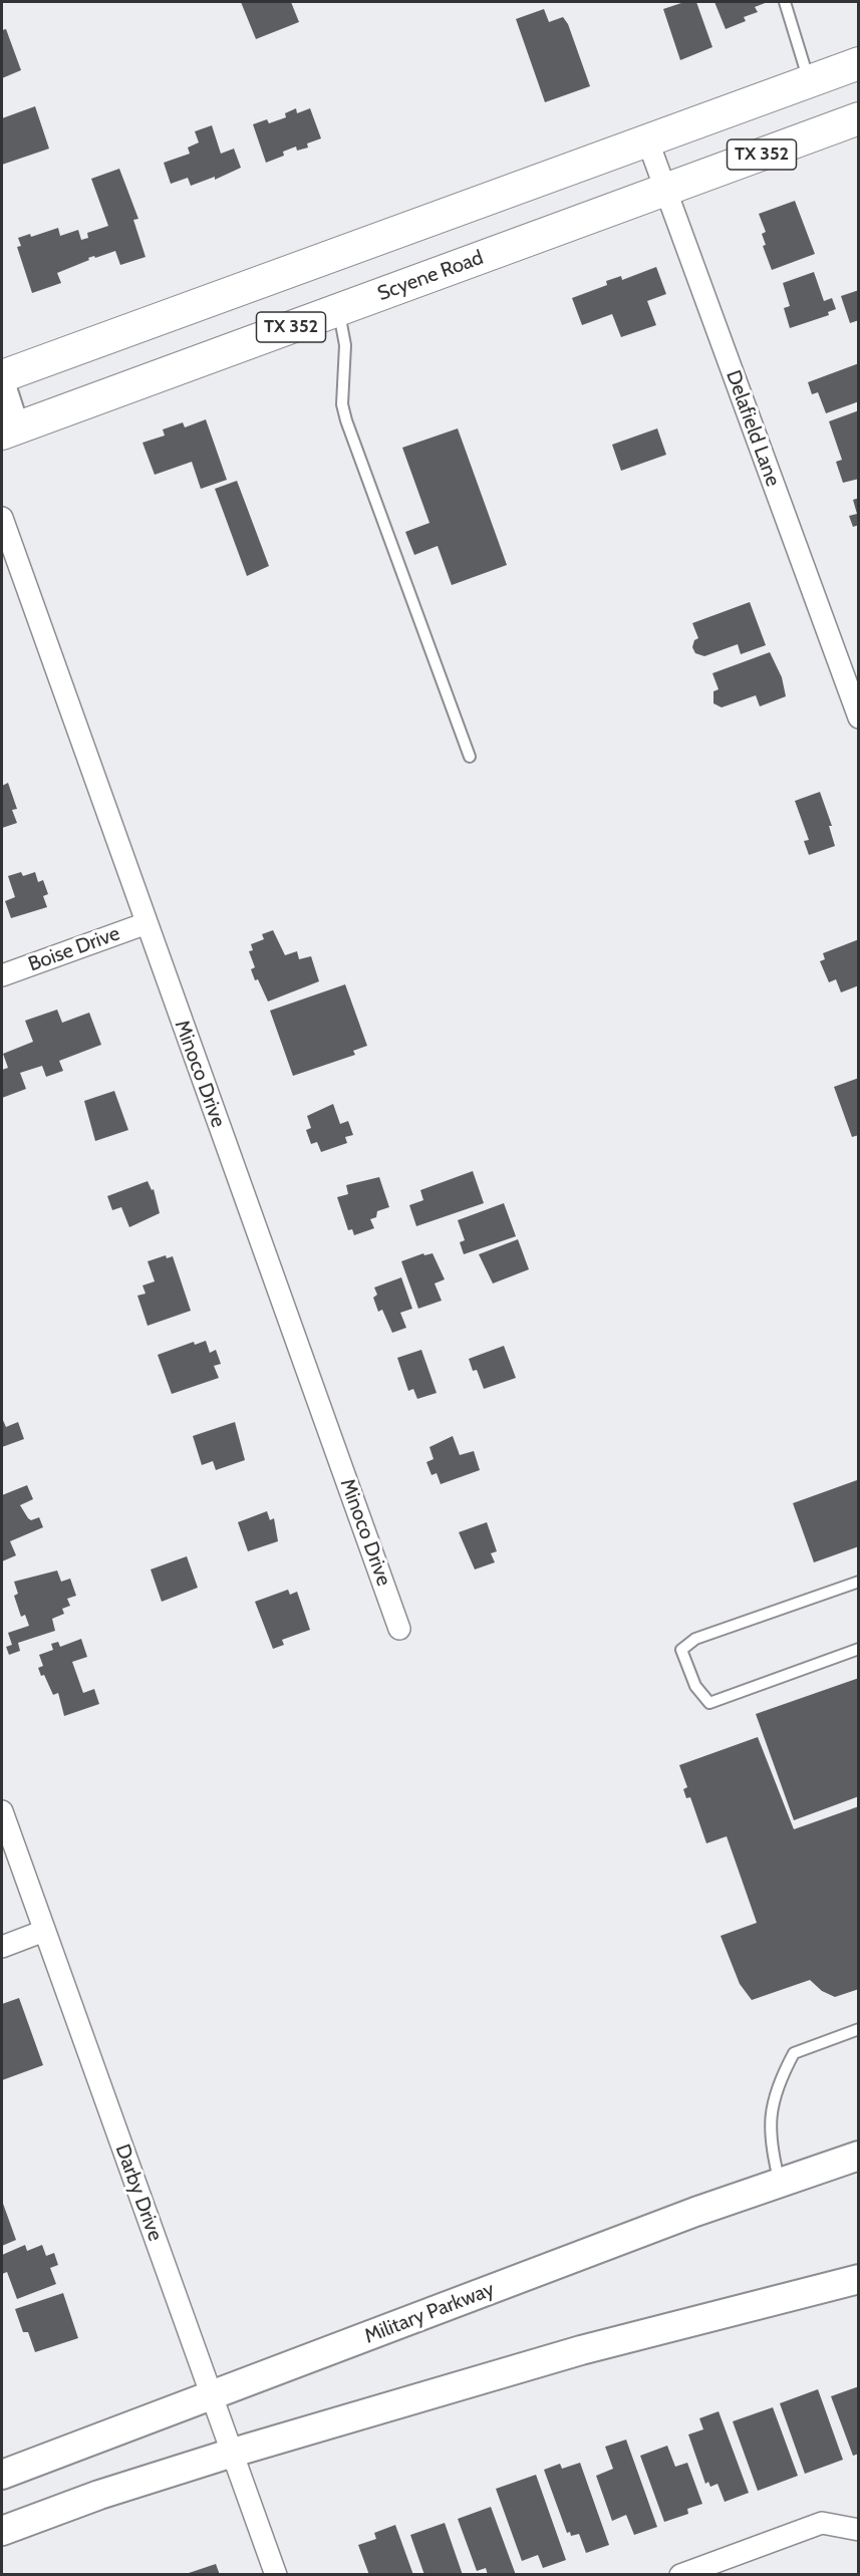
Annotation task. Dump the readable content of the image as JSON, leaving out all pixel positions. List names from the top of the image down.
{
  "streets": {
    "main road": ["TX 352", "Scyene Road", "Military Parkway"],
    "street": [
      "Delafield Lane",
      "Boise Drive",
      "Minoco Drive",
      "Darby Drive"
    ]
  },
  "crossings": [
    ["TX 352", "Delafield Lane"],
    ["Scyene Road", "Delafield Lane"],
    ["Boise Drive", "Minoco Drive"],
    ["Darby Drive", "Military Parkway"]
  ]
}
